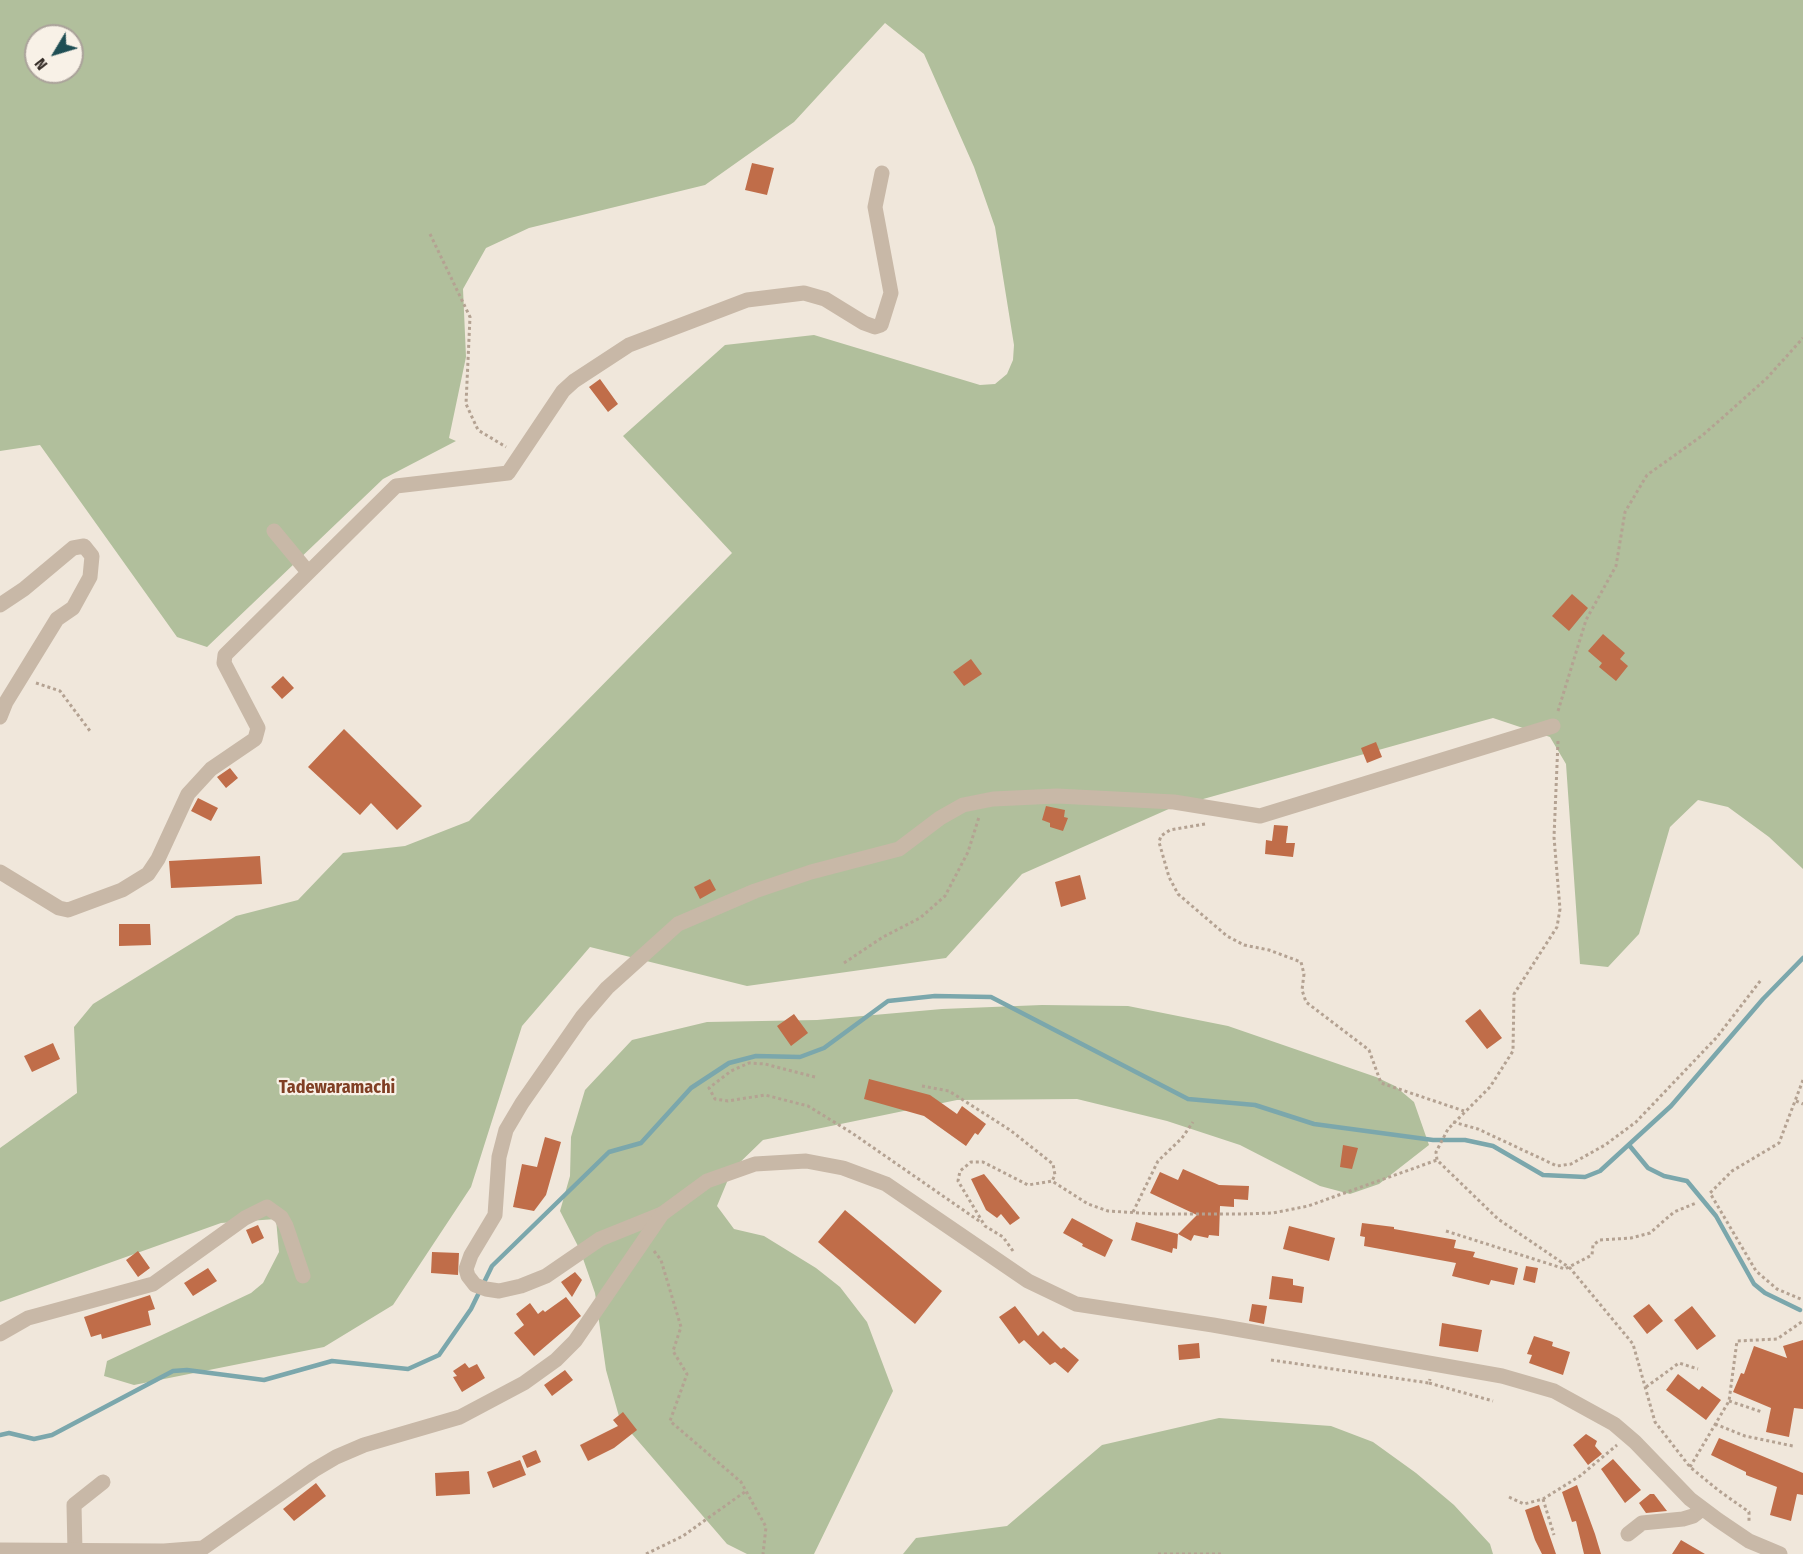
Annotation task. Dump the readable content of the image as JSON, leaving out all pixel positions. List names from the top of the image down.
{
  "districts": ["Tadewaramachi"],
  "north": "bottom left"
}
